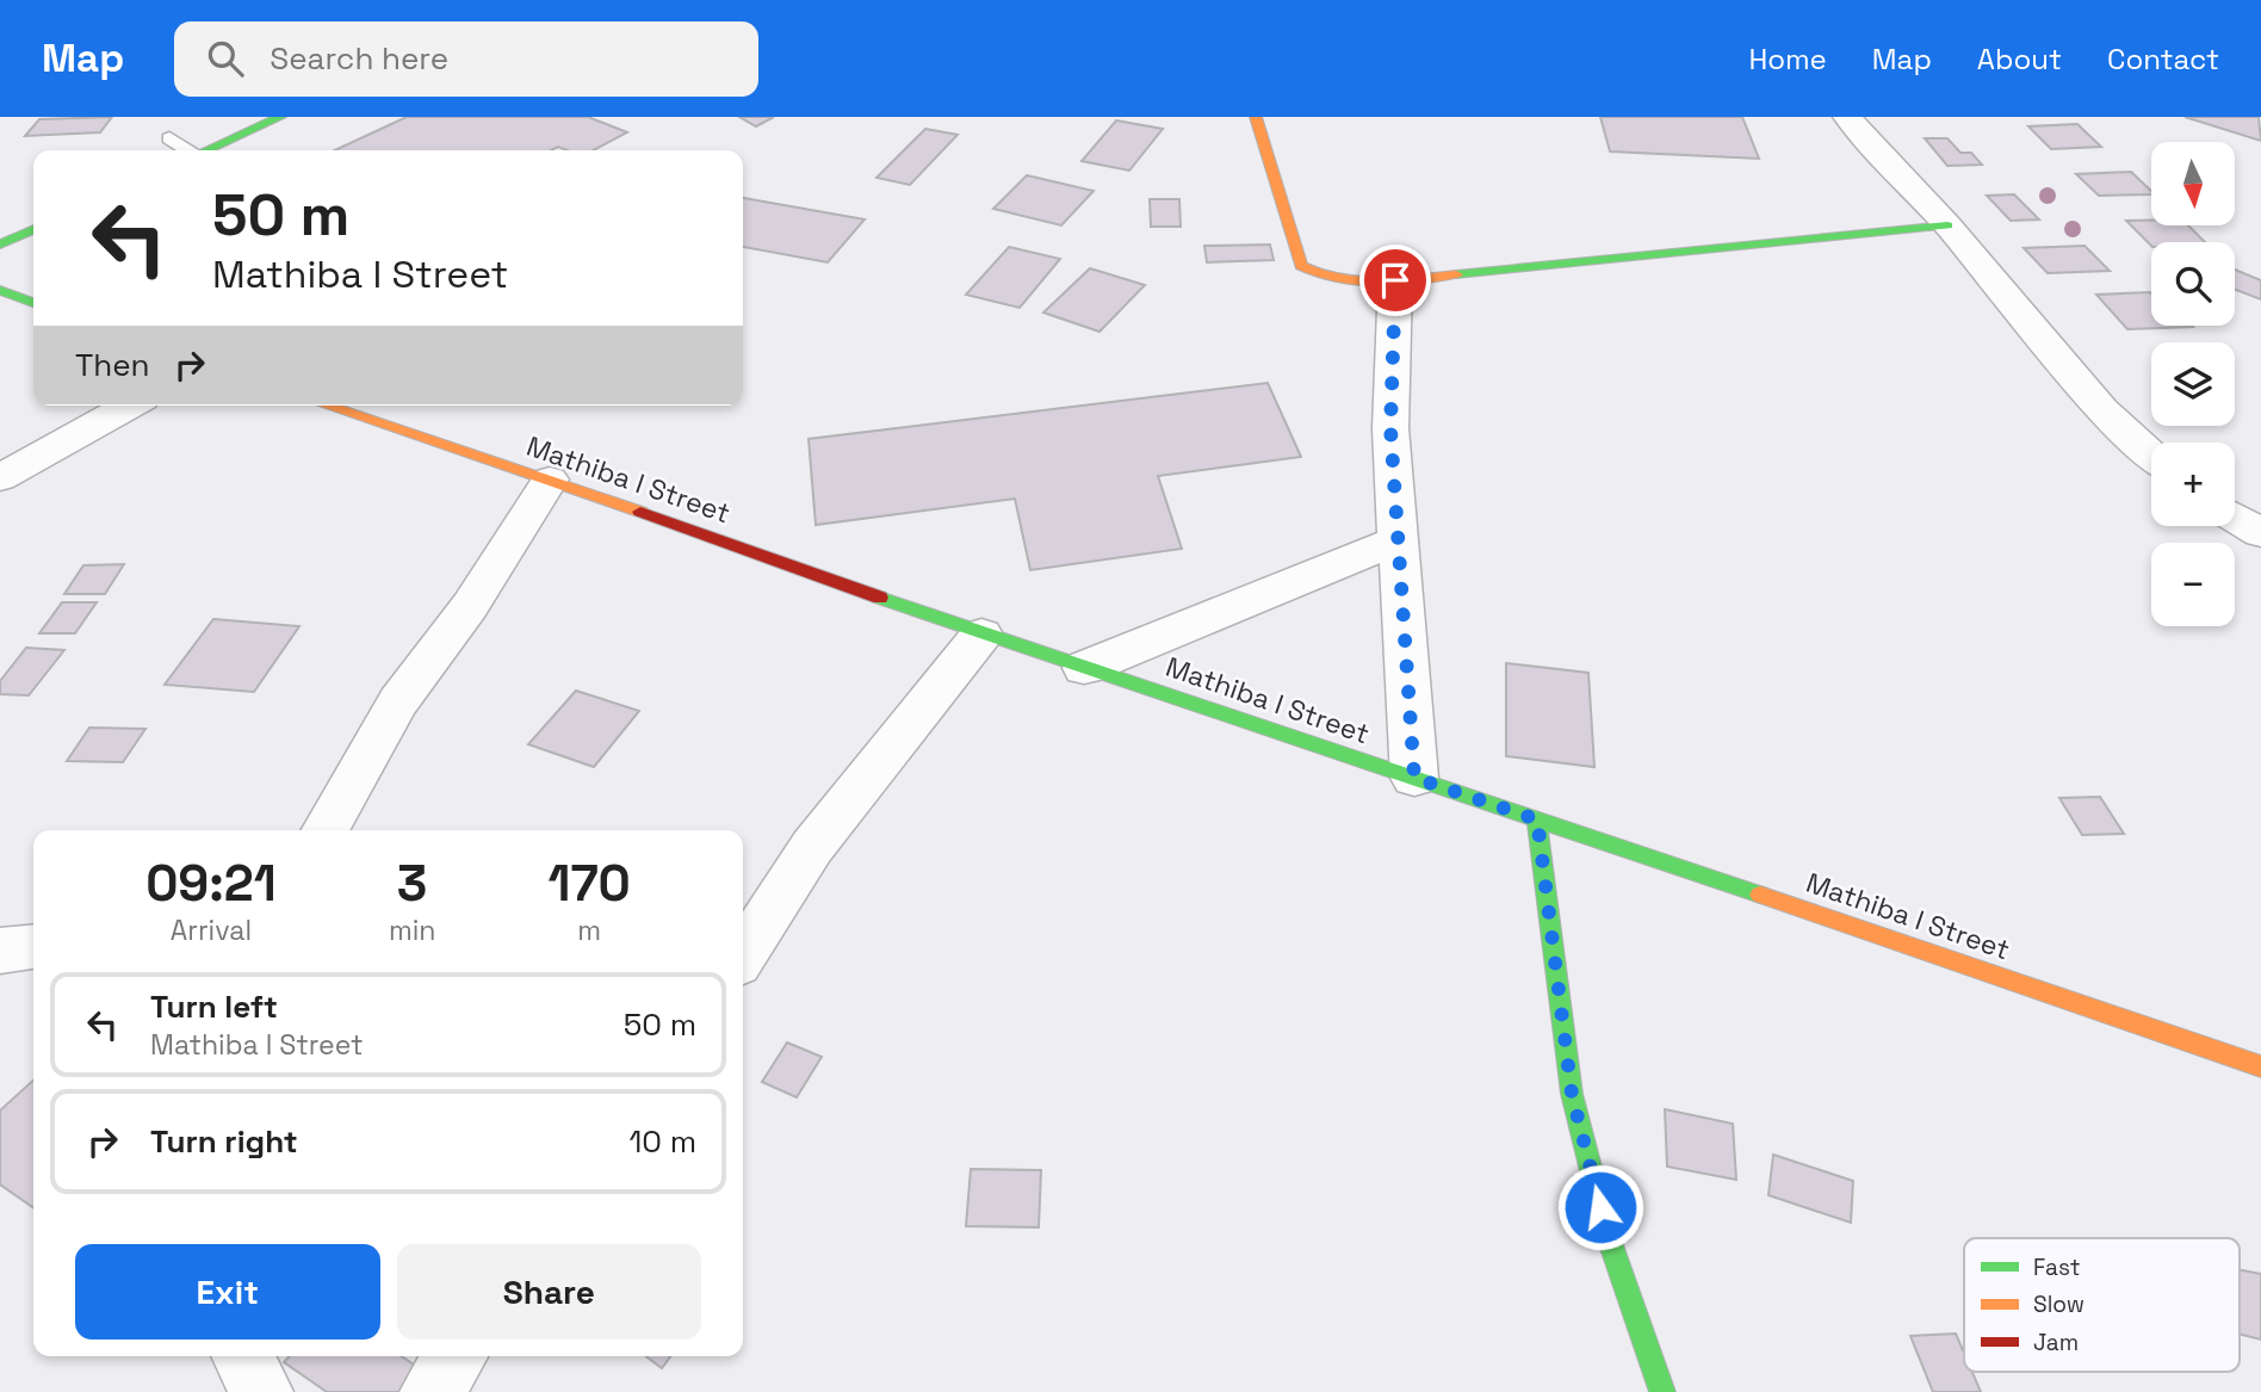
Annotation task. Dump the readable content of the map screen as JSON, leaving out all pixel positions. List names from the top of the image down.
{
  "streets": {
    "main road": ["Mathiba I Street"]
  },
  "legend": ["Fast", "Slow", "Jam"],
  "north": "bottom",
  "page": {
    "header": "Map",
    "search": "Search here",
    "nav": [
      "Home",
      "Map",
      "About",
      "Contact"
    ],
    "map_buttons": ["+", "−"],
    "turn": ["50 m", "Mathiba I Street"],
    "then": "Then",
    "eta": [
      "09:21",
      "Arrival",
      "3",
      "min",
      "170",
      "m"
    ],
    "list": [
      {
        "name": "Turn left",
        "note": "Mathiba I Street",
        "value": "50 m"
      },
      {
        "name": "Turn right",
        "value": "10 m"
      }
    ],
    "buttons": ["Exit", "Share"]
  }
}
